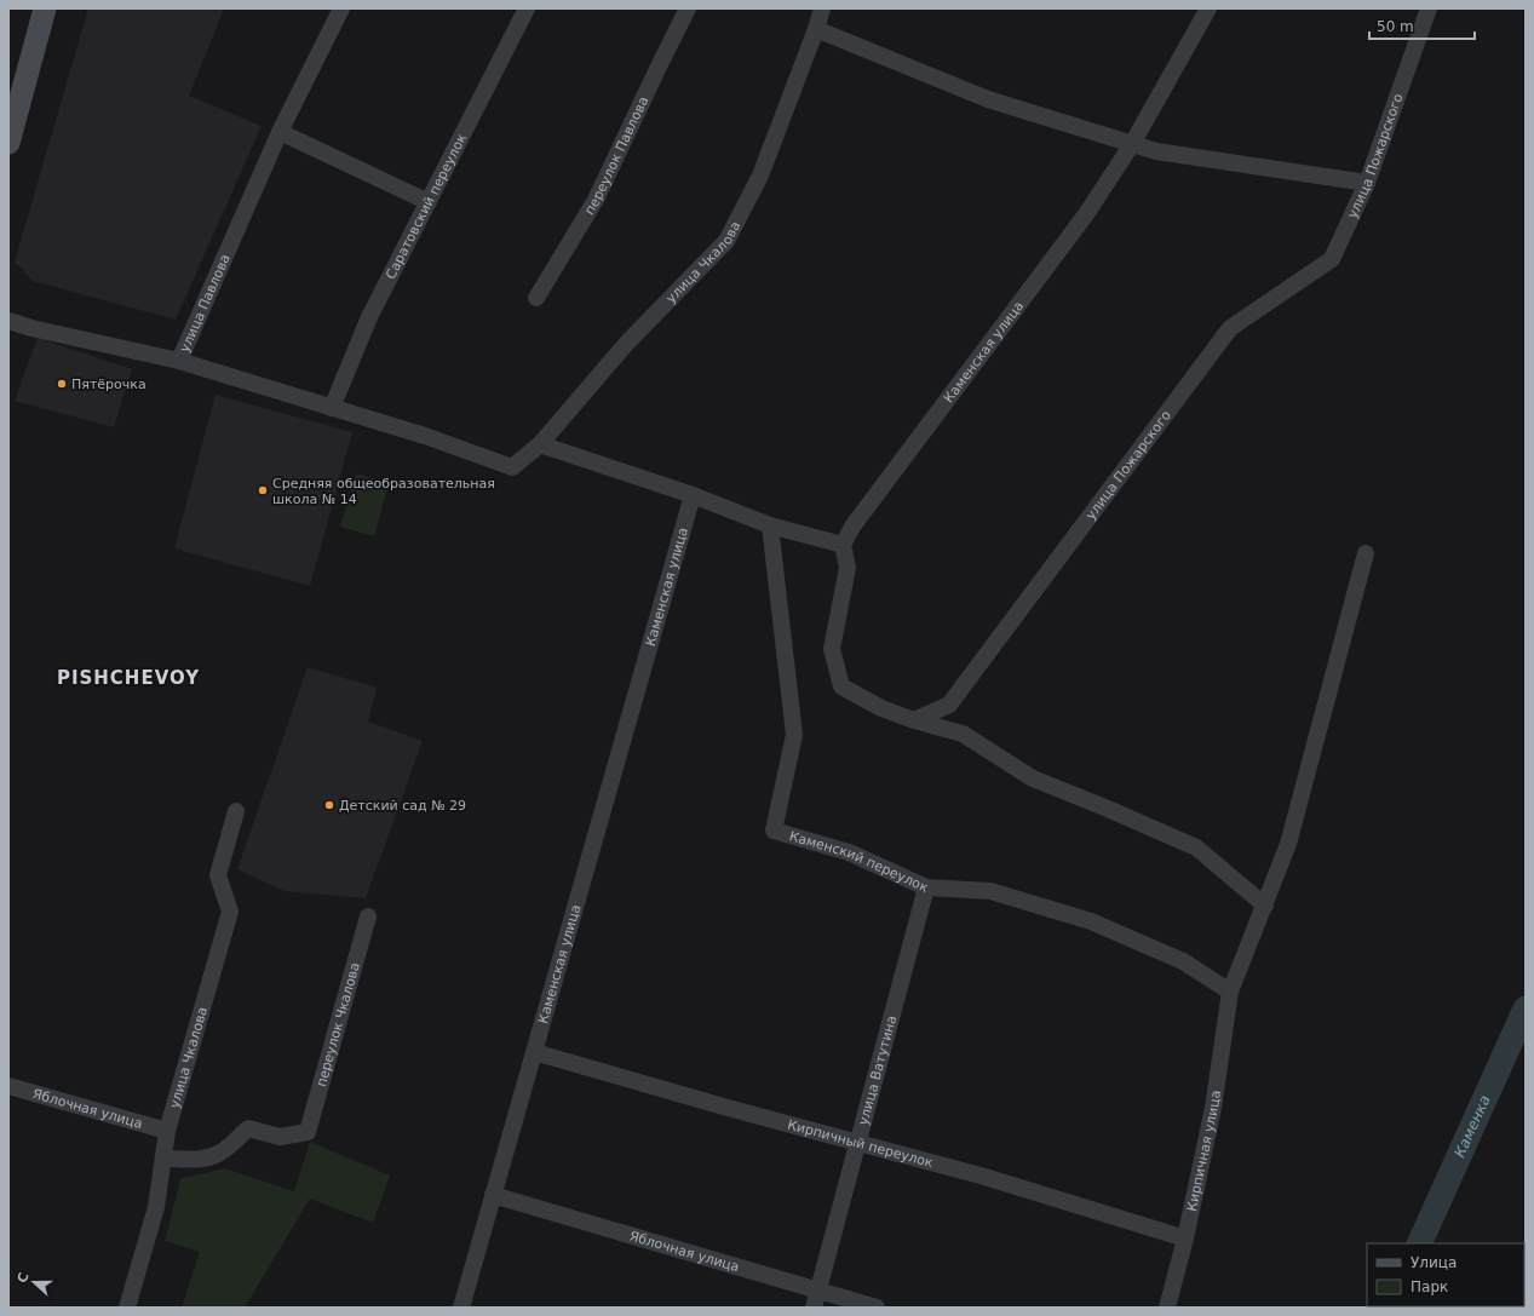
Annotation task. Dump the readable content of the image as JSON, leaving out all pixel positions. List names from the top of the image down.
{
  "streets": {
    "street": [
      "переулок Павлова",
      "улица Пожарского",
      "Саратовский переулок",
      "улица Чкалова",
      "улица Павлова",
      "Каменская улица",
      "Каменский переулок",
      "переулок Чкалова",
      "улица Ватутина",
      "Яблочная улица",
      "Кирпичный переулок",
      "Кирпичная улица"
    ]
  },
  "crossings": [
    ["Саратовский переулок", "улица Павлова"],
    ["улица Чкалова", "улица Павлова"],
    ["улица Чкалова", "переулок Чкалова"],
    ["улица Чкалова", "Яблочная улица"],
    ["Каменская улица", "Яблочная улица"],
    ["Каменская улица", "Кирпичный переулок"],
    ["Каменский переулок", "улица Ватутина"],
    ["Каменский переулок", "Кирпичная улица"],
    ["улица Ватутина", "Яблочная улица"],
    ["улица Ватутина", "Кирпичный переулок"],
    ["Кирпичный переулок", "Кирпичная улица"]
  ],
  "districts": ["PISHCHEVOY"],
  "water": ["Каменка"],
  "places": ["Пятёрочка", "Средняя общеобразовательная школа № 14", "Детский сад № 29"],
  "legend": ["Улица", "Парк"],
  "scale_bar": "50 m",
  "north": "left"
}
